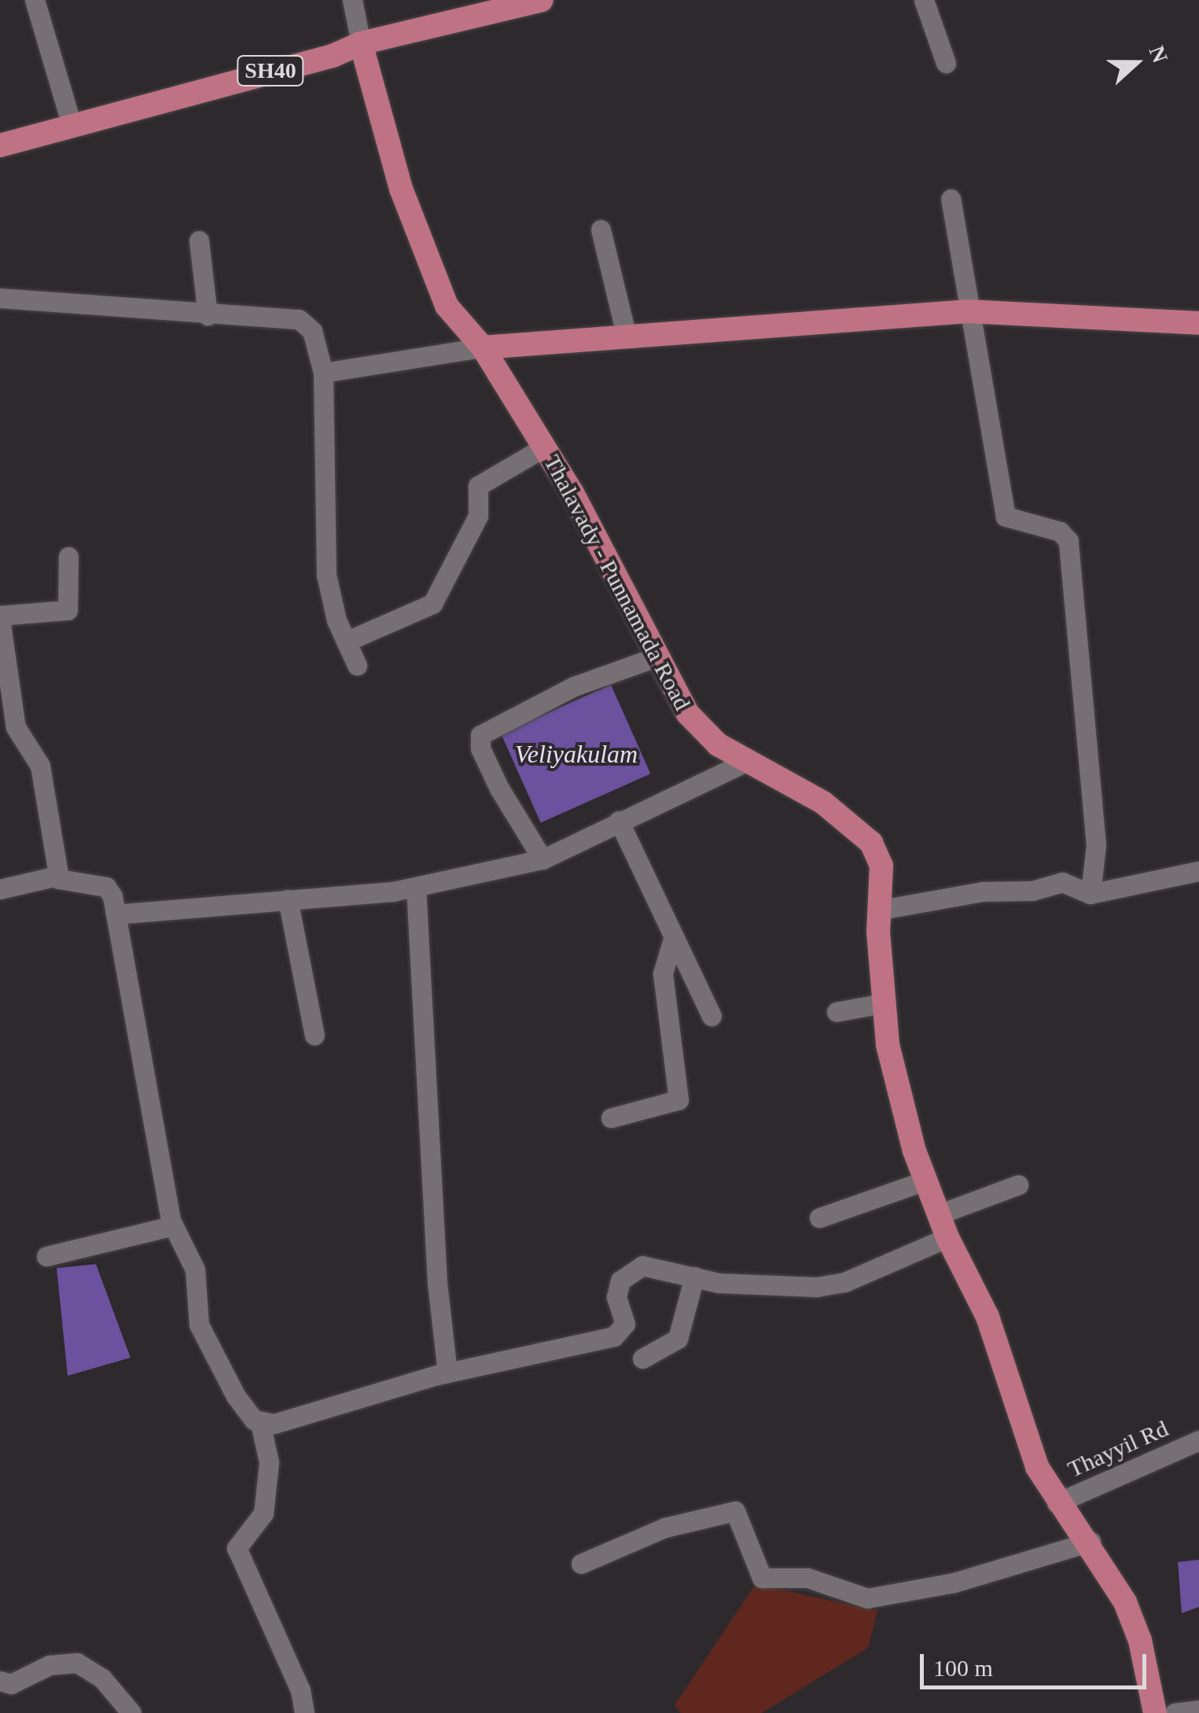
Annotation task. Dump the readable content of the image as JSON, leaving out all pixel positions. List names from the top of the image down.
{
  "streets": {
    "main road": ["SH40", "Thalavady - Punnamada Road"],
    "street": ["Thayyil Rd"]
  },
  "crossings": [
    ["SH40", "Thalavady - Punnamada Road"],
    ["Thalavady - Punnamada Road", "Thayyil Rd"]
  ],
  "water": ["Veliyakulam"],
  "scale_bar": "100 m",
  "north": "right"
}
